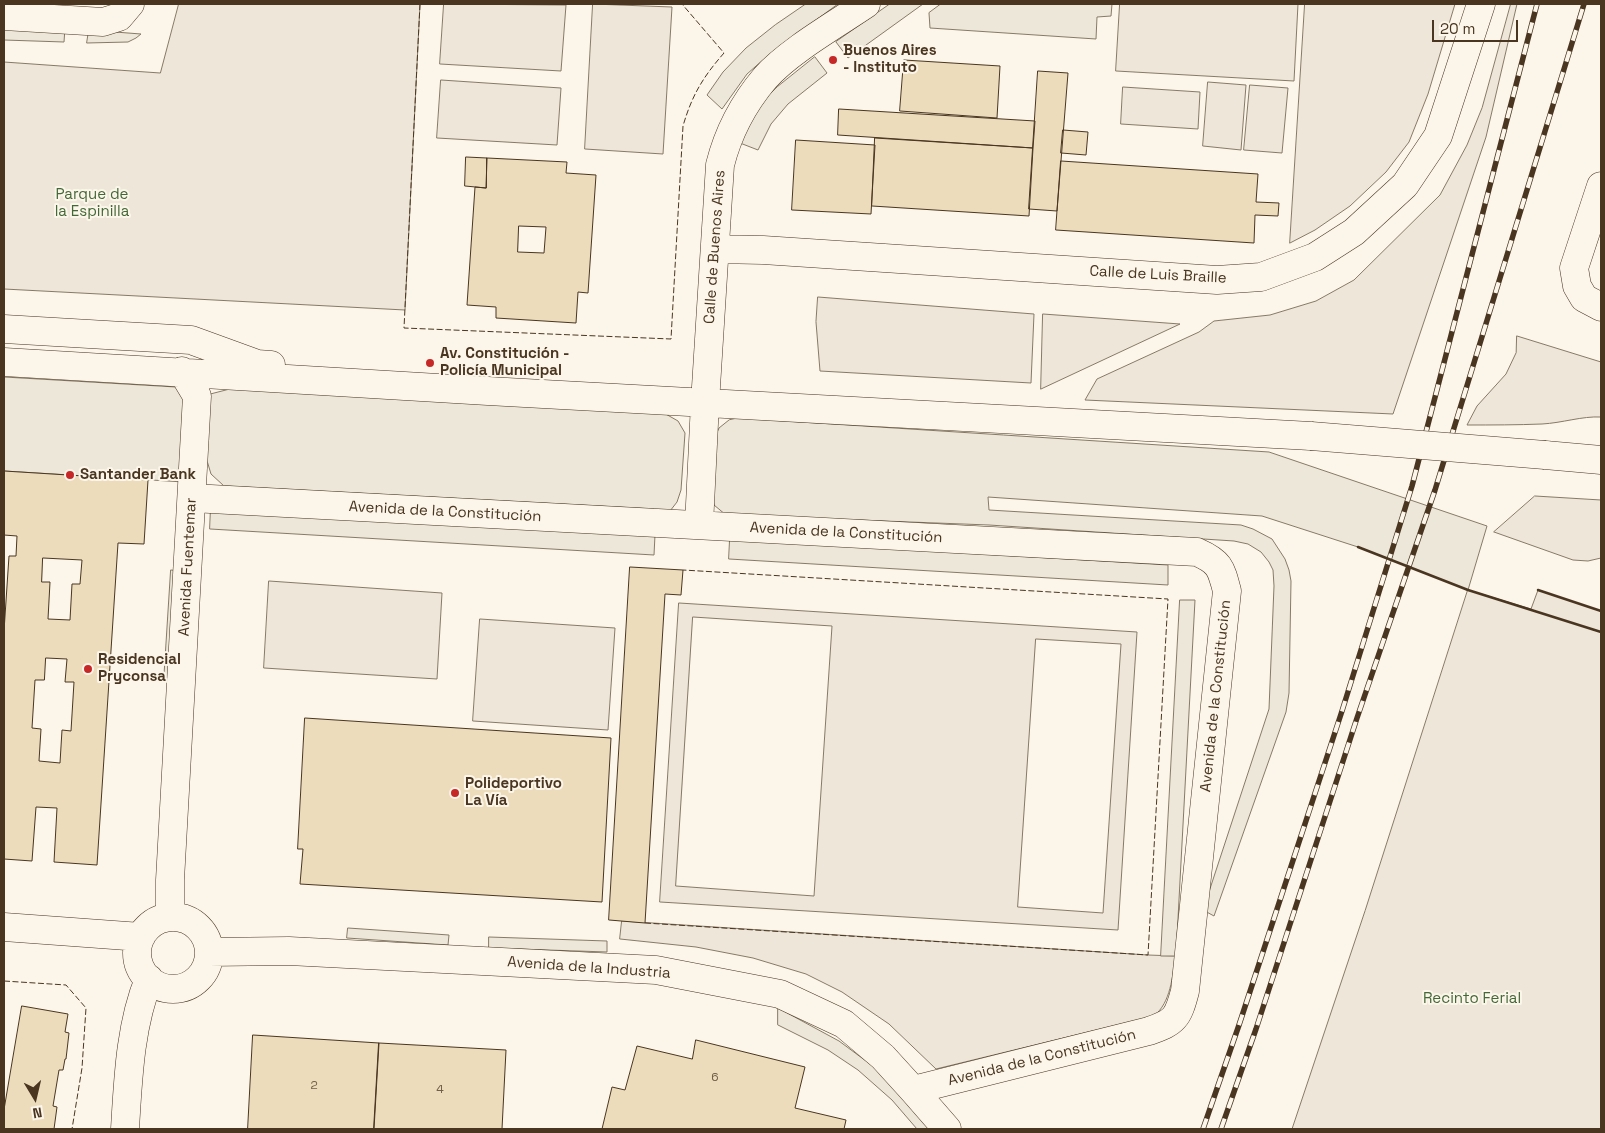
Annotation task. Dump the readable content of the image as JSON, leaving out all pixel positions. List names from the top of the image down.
{
  "streets": {
    "street": [
      "Calle de Buenos Aires",
      "Calle de Luis Braille",
      "Avenida de la Constitución",
      "Avenida Fuentemar",
      "Avenida de la Industria"
    ]
  },
  "crossings": [
    ["Calle de Buenos Aires", "Calle de Luis Braille"],
    ["Avenida de la Constitución", "Avenida Fuentemar"],
    ["Avenida de la Constitución", "Avenida de la Industria"],
    ["Avenida Fuentemar", "Avenida de la Industria"]
  ],
  "parks": ["Parque de la Espinilla", "Recinto Ferial"],
  "places": [
    "Buenos Aires - Instituto",
    "Av. Constitución - Policía Municipal",
    "Santander Bank",
    "Residencial Pryconsa",
    "Polideportivo La Vía"
  ],
  "house_numbers": ["6", "2", "4"],
  "scale_bar": "20 m",
  "north": "bottom"
}
